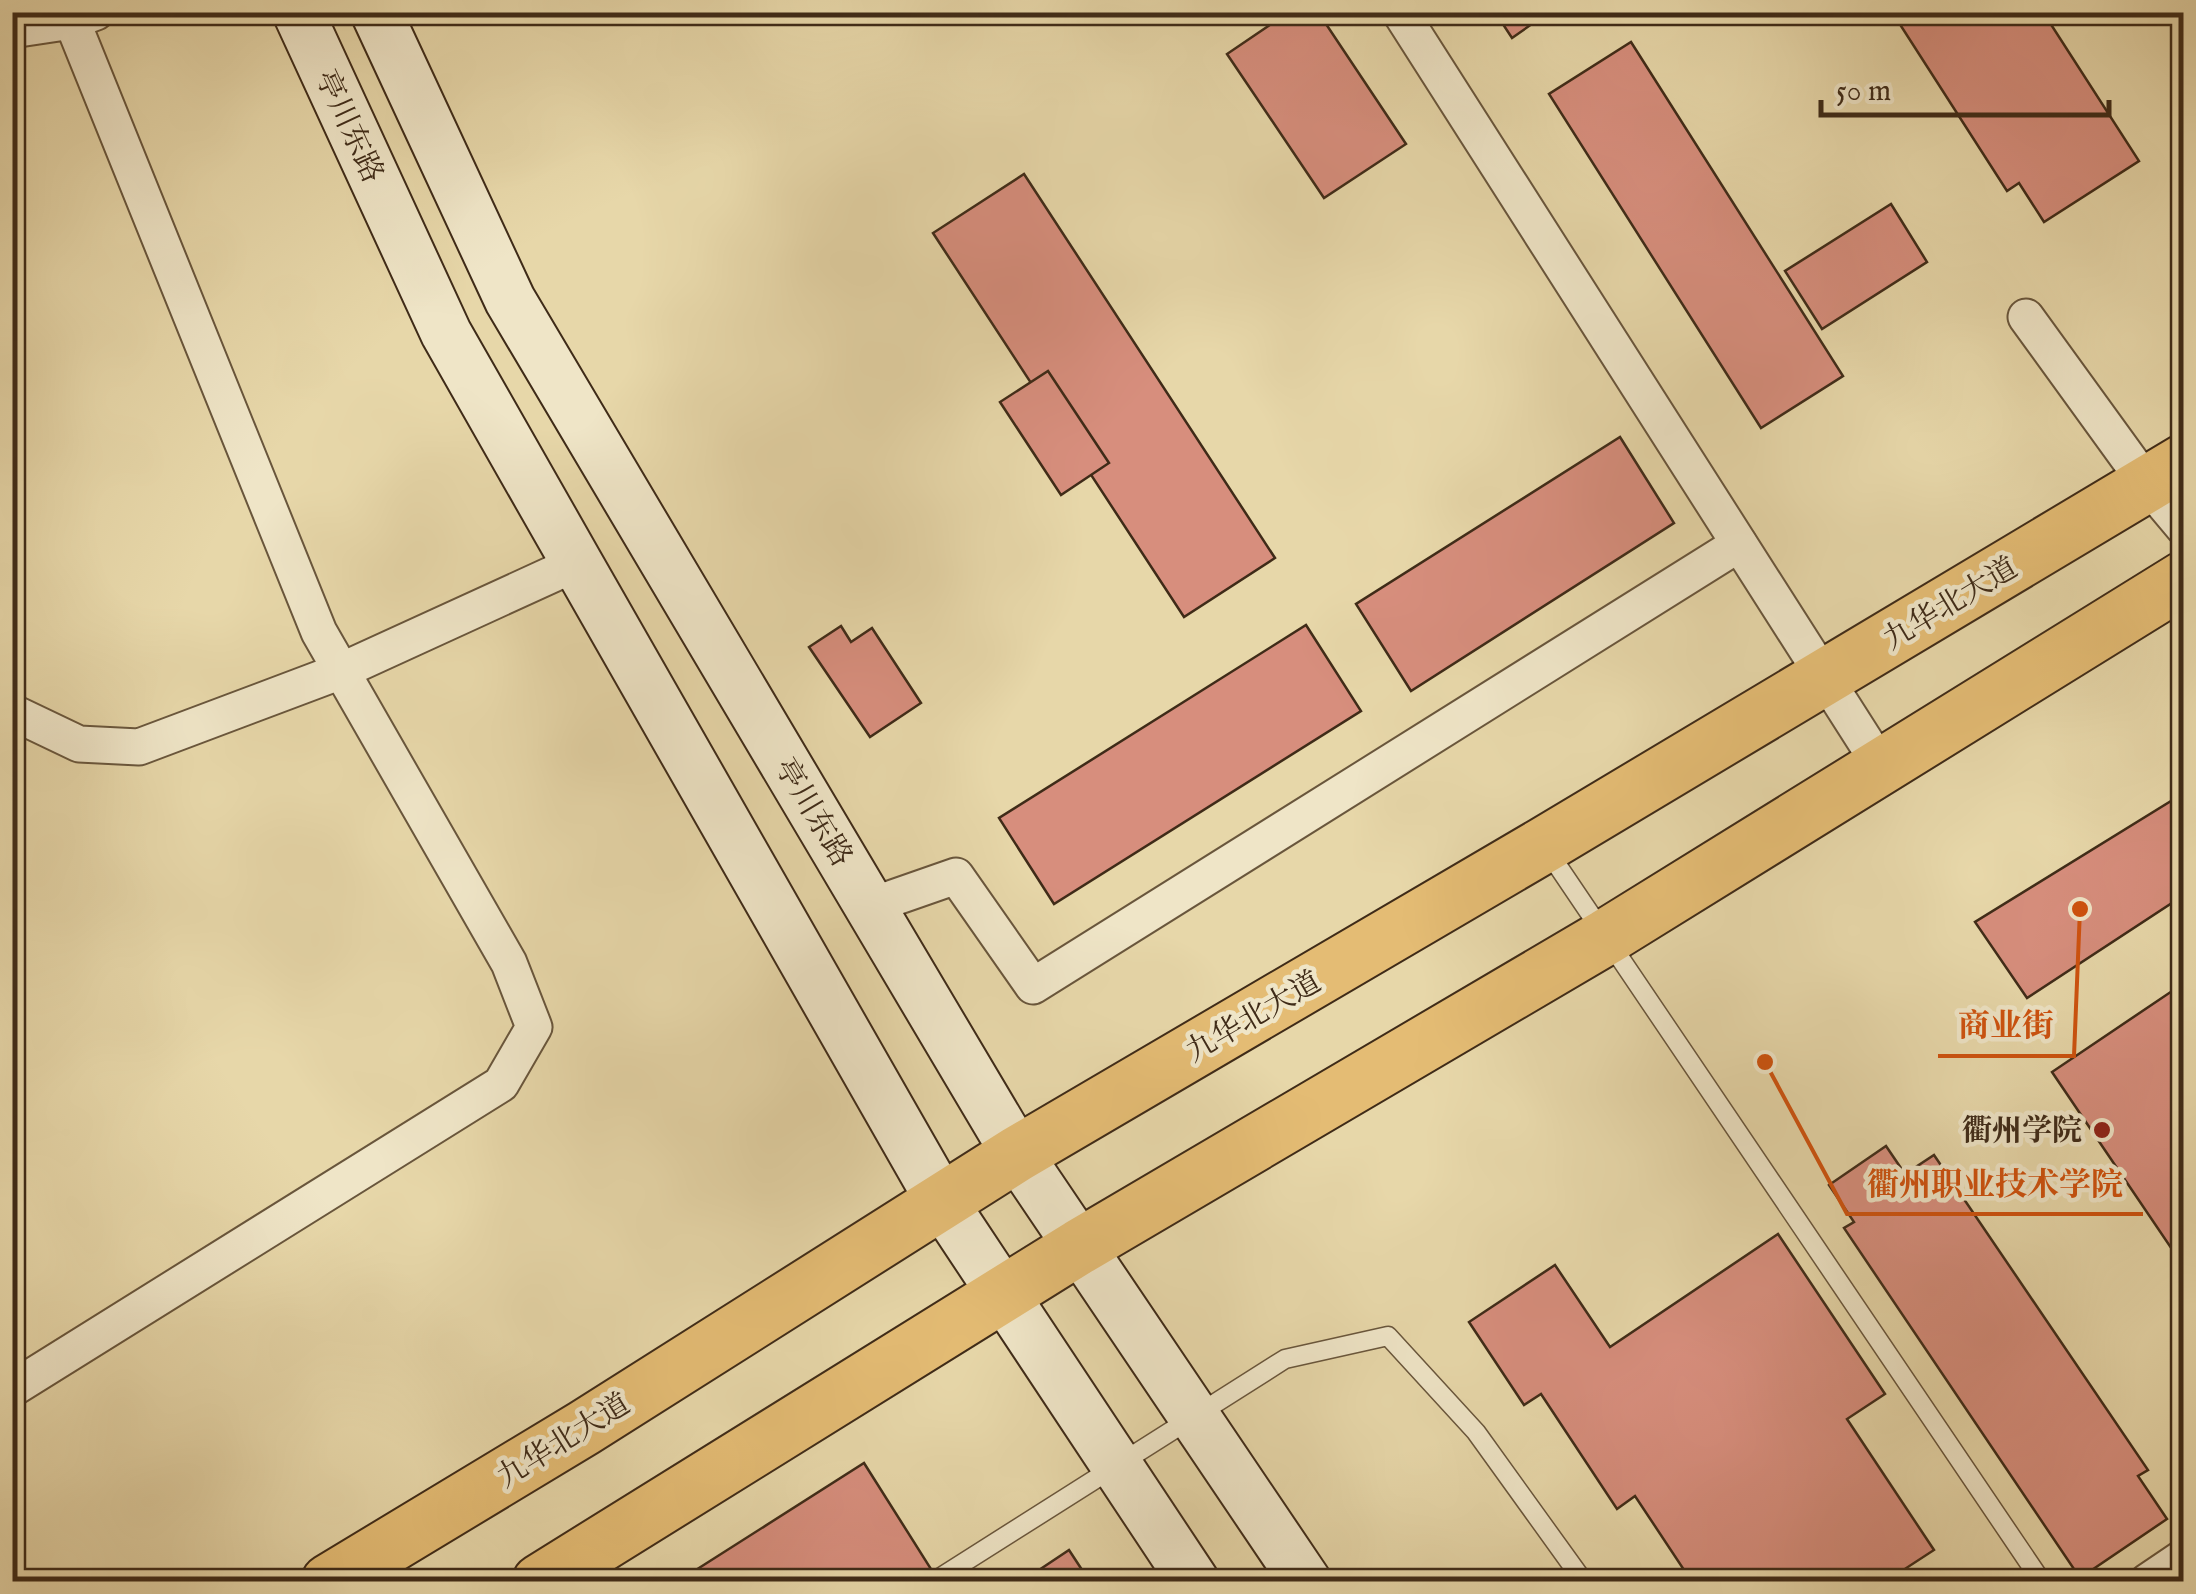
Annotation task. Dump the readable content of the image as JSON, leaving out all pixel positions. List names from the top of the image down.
{
  "streets": {
    "main road": ["亭川东路", "九华北大道"]
  },
  "crossings": [
    ["亭川东路", "九华北大道"]
  ],
  "places": ["商业街", "衢州职业技术学院", "衢州学院"],
  "scale_bar": "50 m"
}
